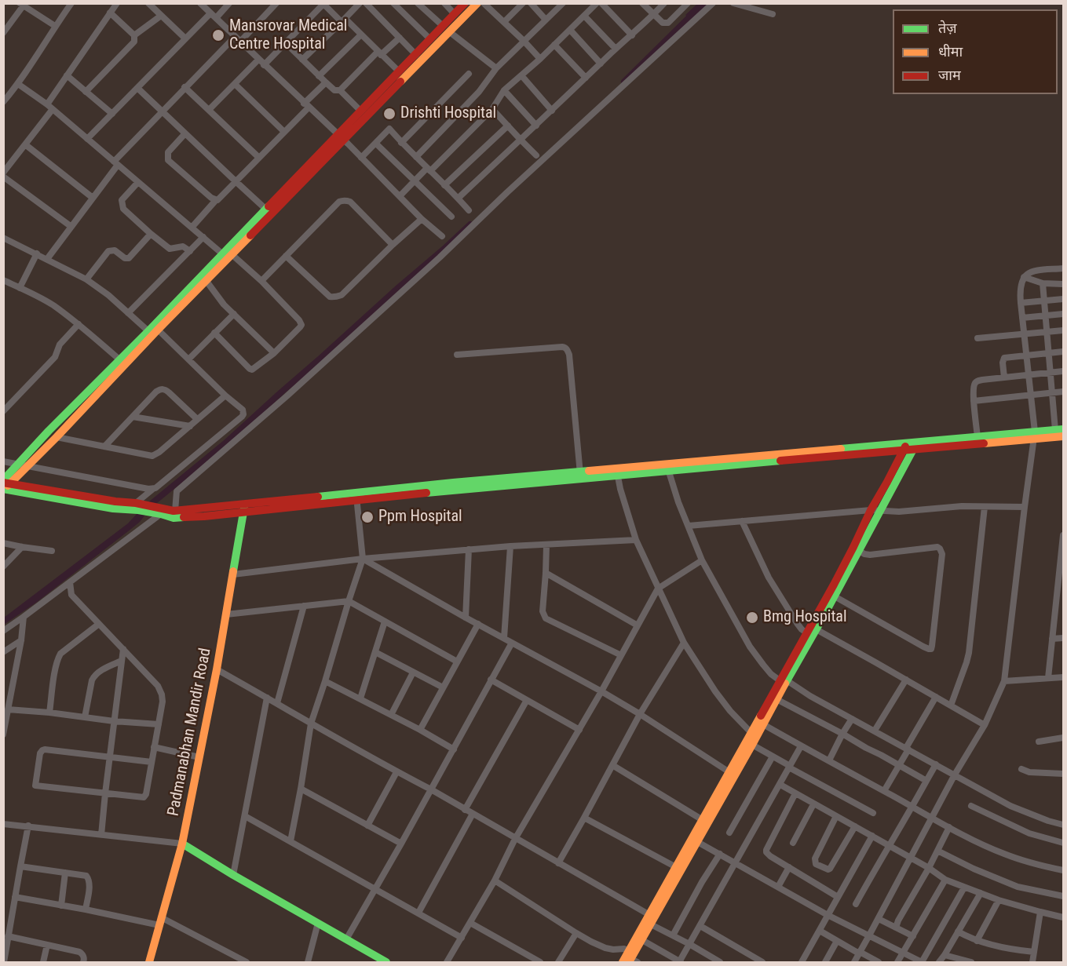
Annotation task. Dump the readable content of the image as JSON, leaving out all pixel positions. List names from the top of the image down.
{
  "streets": {
    "street": ["Padmanabhan Mandir Road"]
  },
  "places": [
    "Mansrovar Medical Centre Hospital",
    "Drishti Hospital",
    "Ppm Hospital",
    "Bmg Hospital"
  ],
  "legend": ["तेज़", "धीमा", "जाम"]
}
